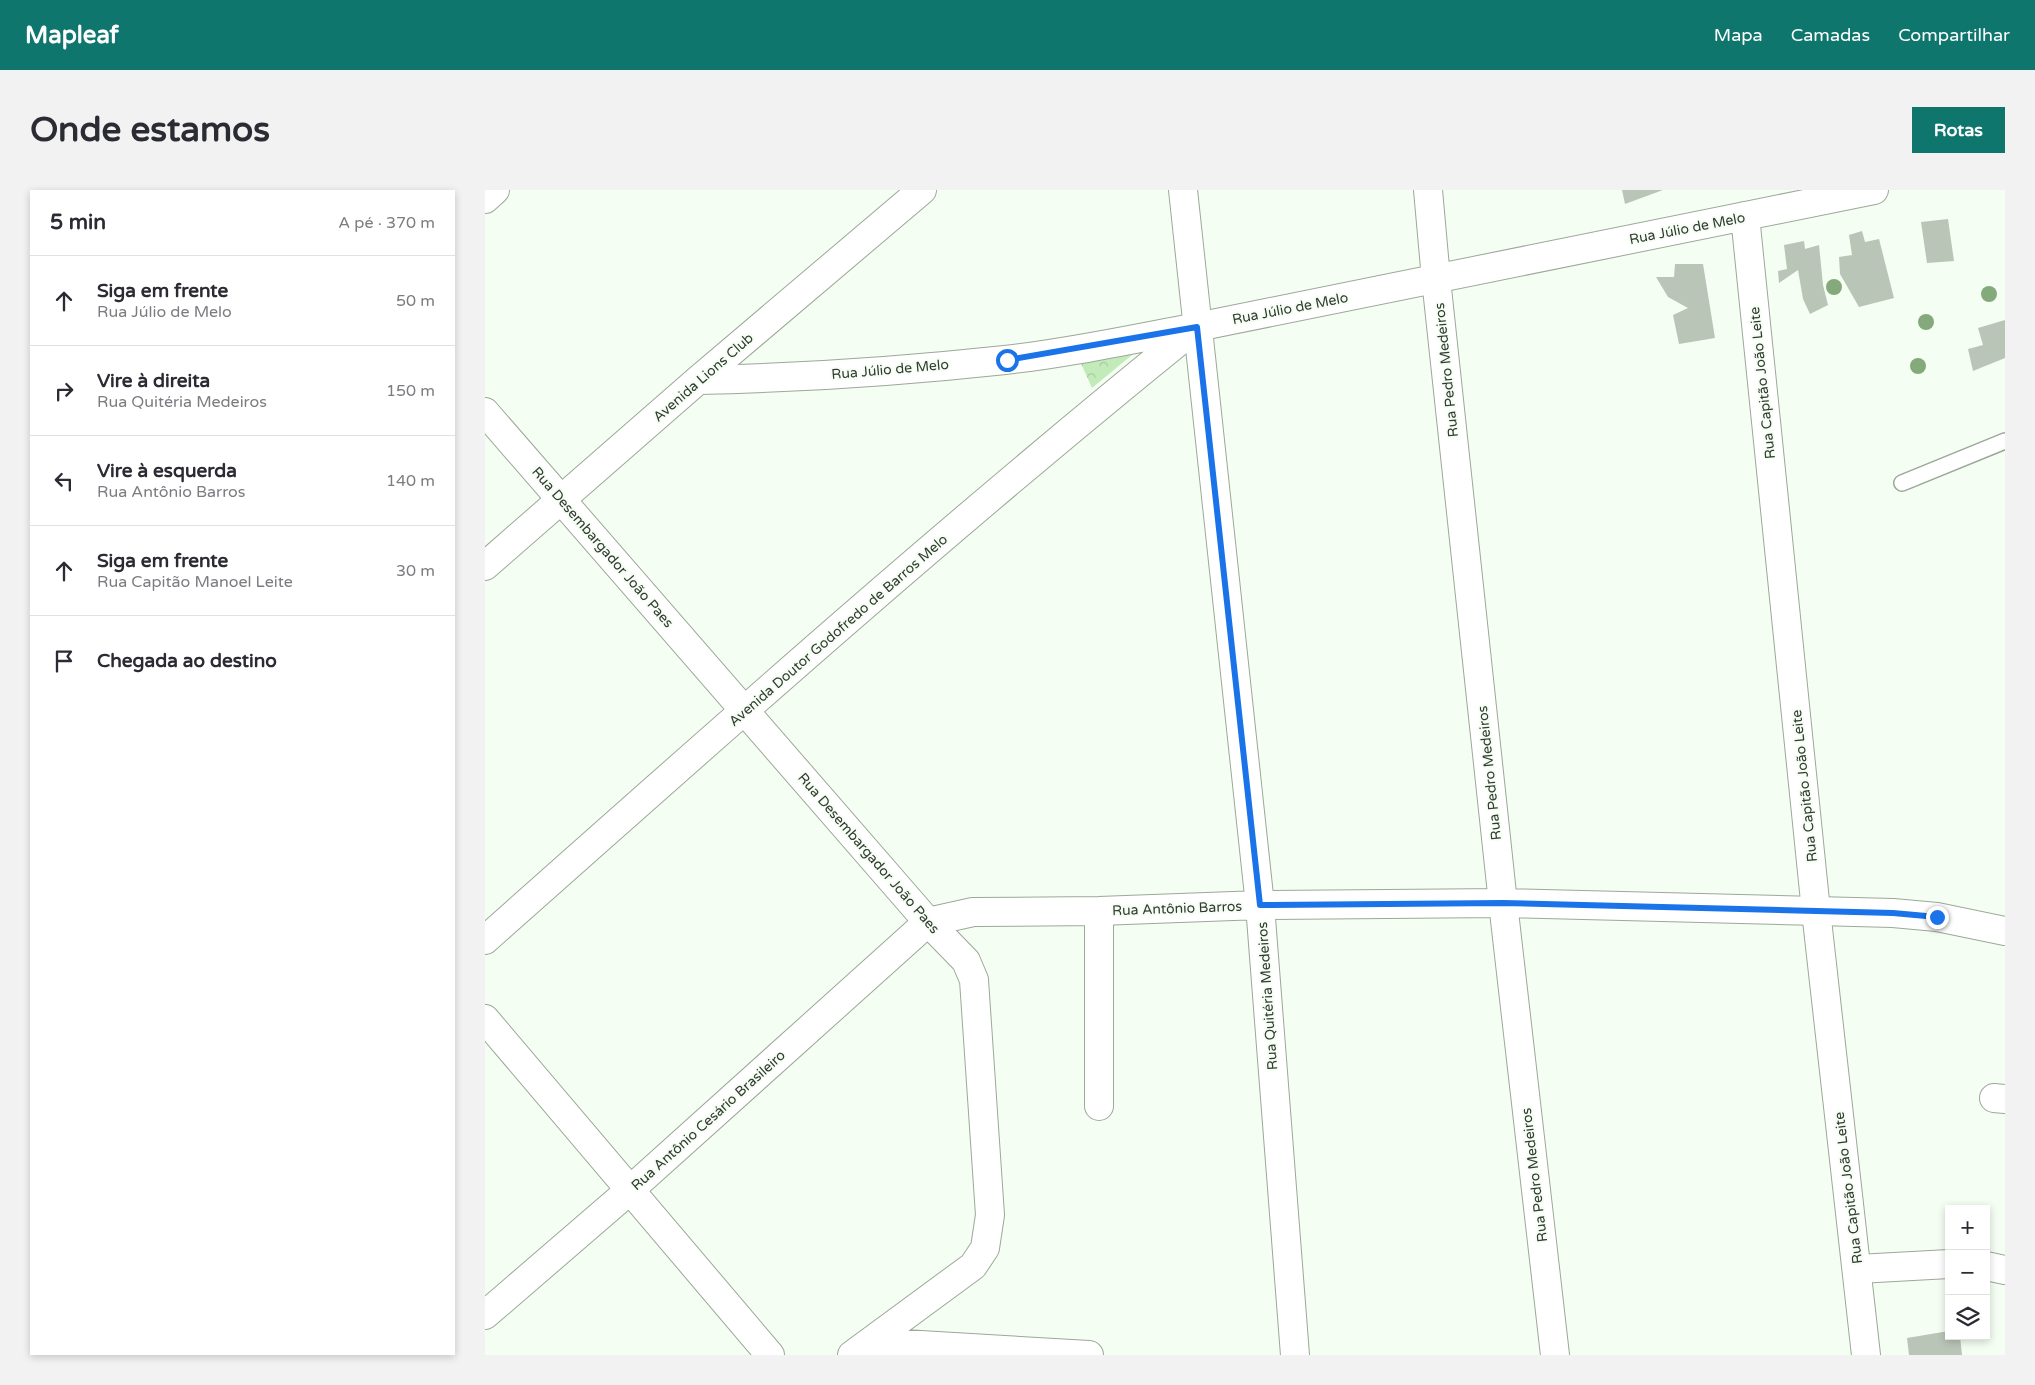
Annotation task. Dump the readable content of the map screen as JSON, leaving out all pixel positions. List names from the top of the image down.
{
  "streets": {
    "street": [
      "Rua Júlio de Melo",
      "Rua Pedro Medeiros",
      "Avenida Lions Club",
      "Rua Capitão João Leite",
      "Rua Desembargador João Paes",
      "Avenida Doutor Godofredo de Barros Melo",
      "Rua Antônio Barros",
      "Rua Quitéria Medeiros",
      "Rua Antônio Cesário Brasileiro"
    ]
  },
  "crossings": [
    ["Rua Júlio de Melo", "Rua Pedro Medeiros"],
    ["Rua Júlio de Melo", "Avenida Lions Club"],
    ["Rua Júlio de Melo", "Rua Capitão João Leite"],
    ["Rua Júlio de Melo", "Avenida Doutor Godofredo de Barros Melo"],
    ["Rua Júlio de Melo", "Rua Quitéria Medeiros"],
    ["Rua Pedro Medeiros", "Rua Antônio Barros"],
    ["Avenida Lions Club", "Rua Desembargador João Paes"],
    ["Rua Capitão João Leite", "Rua Antônio Barros"],
    ["Rua Desembargador João Paes", "Avenida Doutor Godofredo de Barros Melo"],
    ["Rua Desembargador João Paes", "Rua Antônio Barros"],
    ["Rua Desembargador João Paes", "Rua Antônio Cesário Brasileiro"],
    ["Avenida Doutor Godofredo de Barros Melo", "Rua Quitéria Medeiros"],
    ["Rua Antônio Barros", "Rua Quitéria Medeiros"],
    ["Rua Antônio Barros", "Rua Antônio Cesário Brasileiro"]
  ],
  "page": {
    "header": "Mapleaf",
    "nav": ["Mapa", "Camadas", "Compartilhar"],
    "buttons": "Rotas",
    "title": "Onde estamos",
    "heading": ["5 min", "A pé · 370 m"],
    "list": [
      ["Siga em frente", "Rua Júlio de Melo", "50 m"],
      ["Vire à direita", "Rua Quitéria Medeiros", "150 m"],
      ["Vire à esquerda", "Rua Antônio Barros", "140 m"],
      ["Siga em frente", "Rua Capitão Manoel Leite", "30 m"],
      "Chegada ao destino"
    ],
    "map_buttons": ["+", "−"]
  }
}
